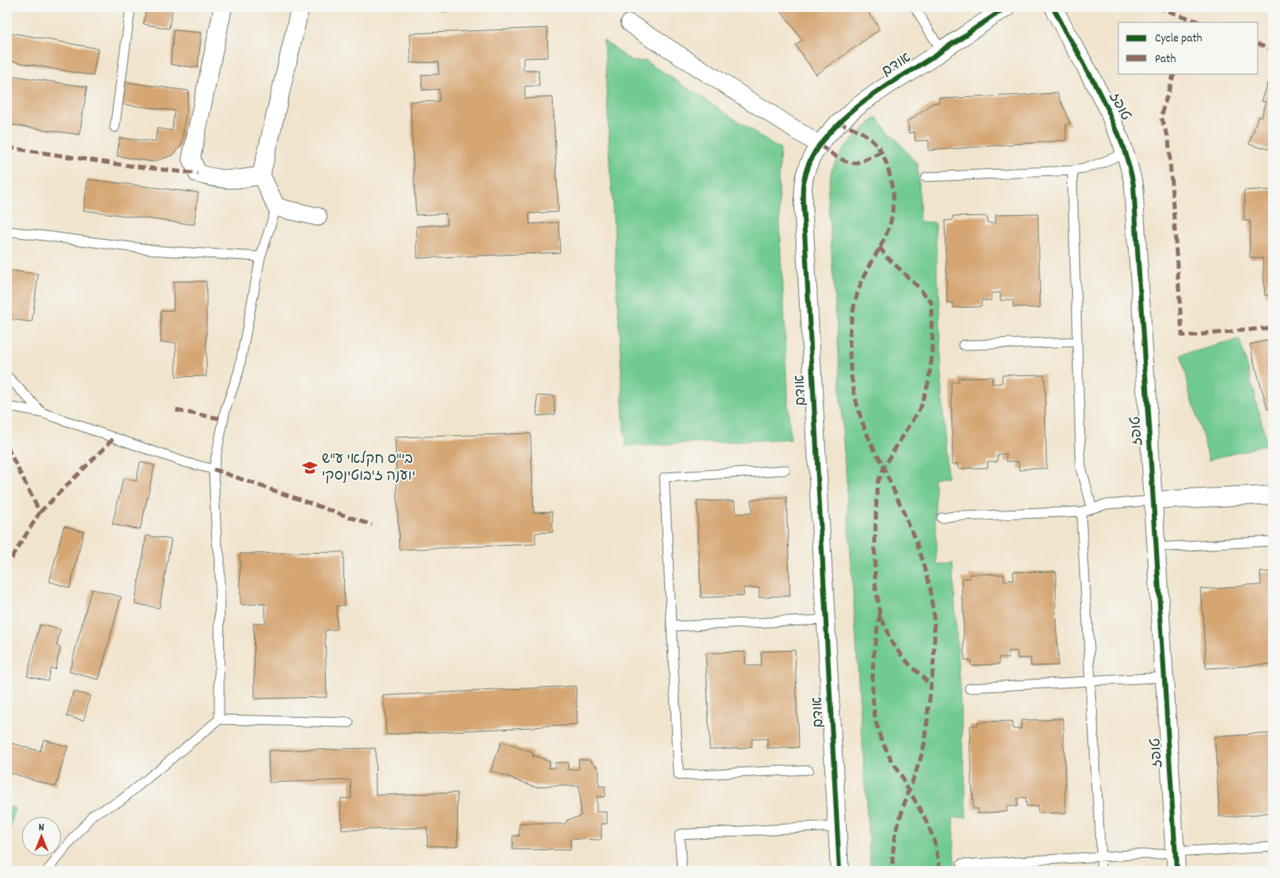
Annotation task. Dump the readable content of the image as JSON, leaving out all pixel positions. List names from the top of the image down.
{
  "streets": {
    "street": ["אודם", "טופז"]
  },
  "places": {
    "school or university": ["בי\"ס חקלאי ע\"ש יוענה ז'בוטינסקי"]
  },
  "legend": ["Cycle path", "Path"],
  "north": "top"
}
